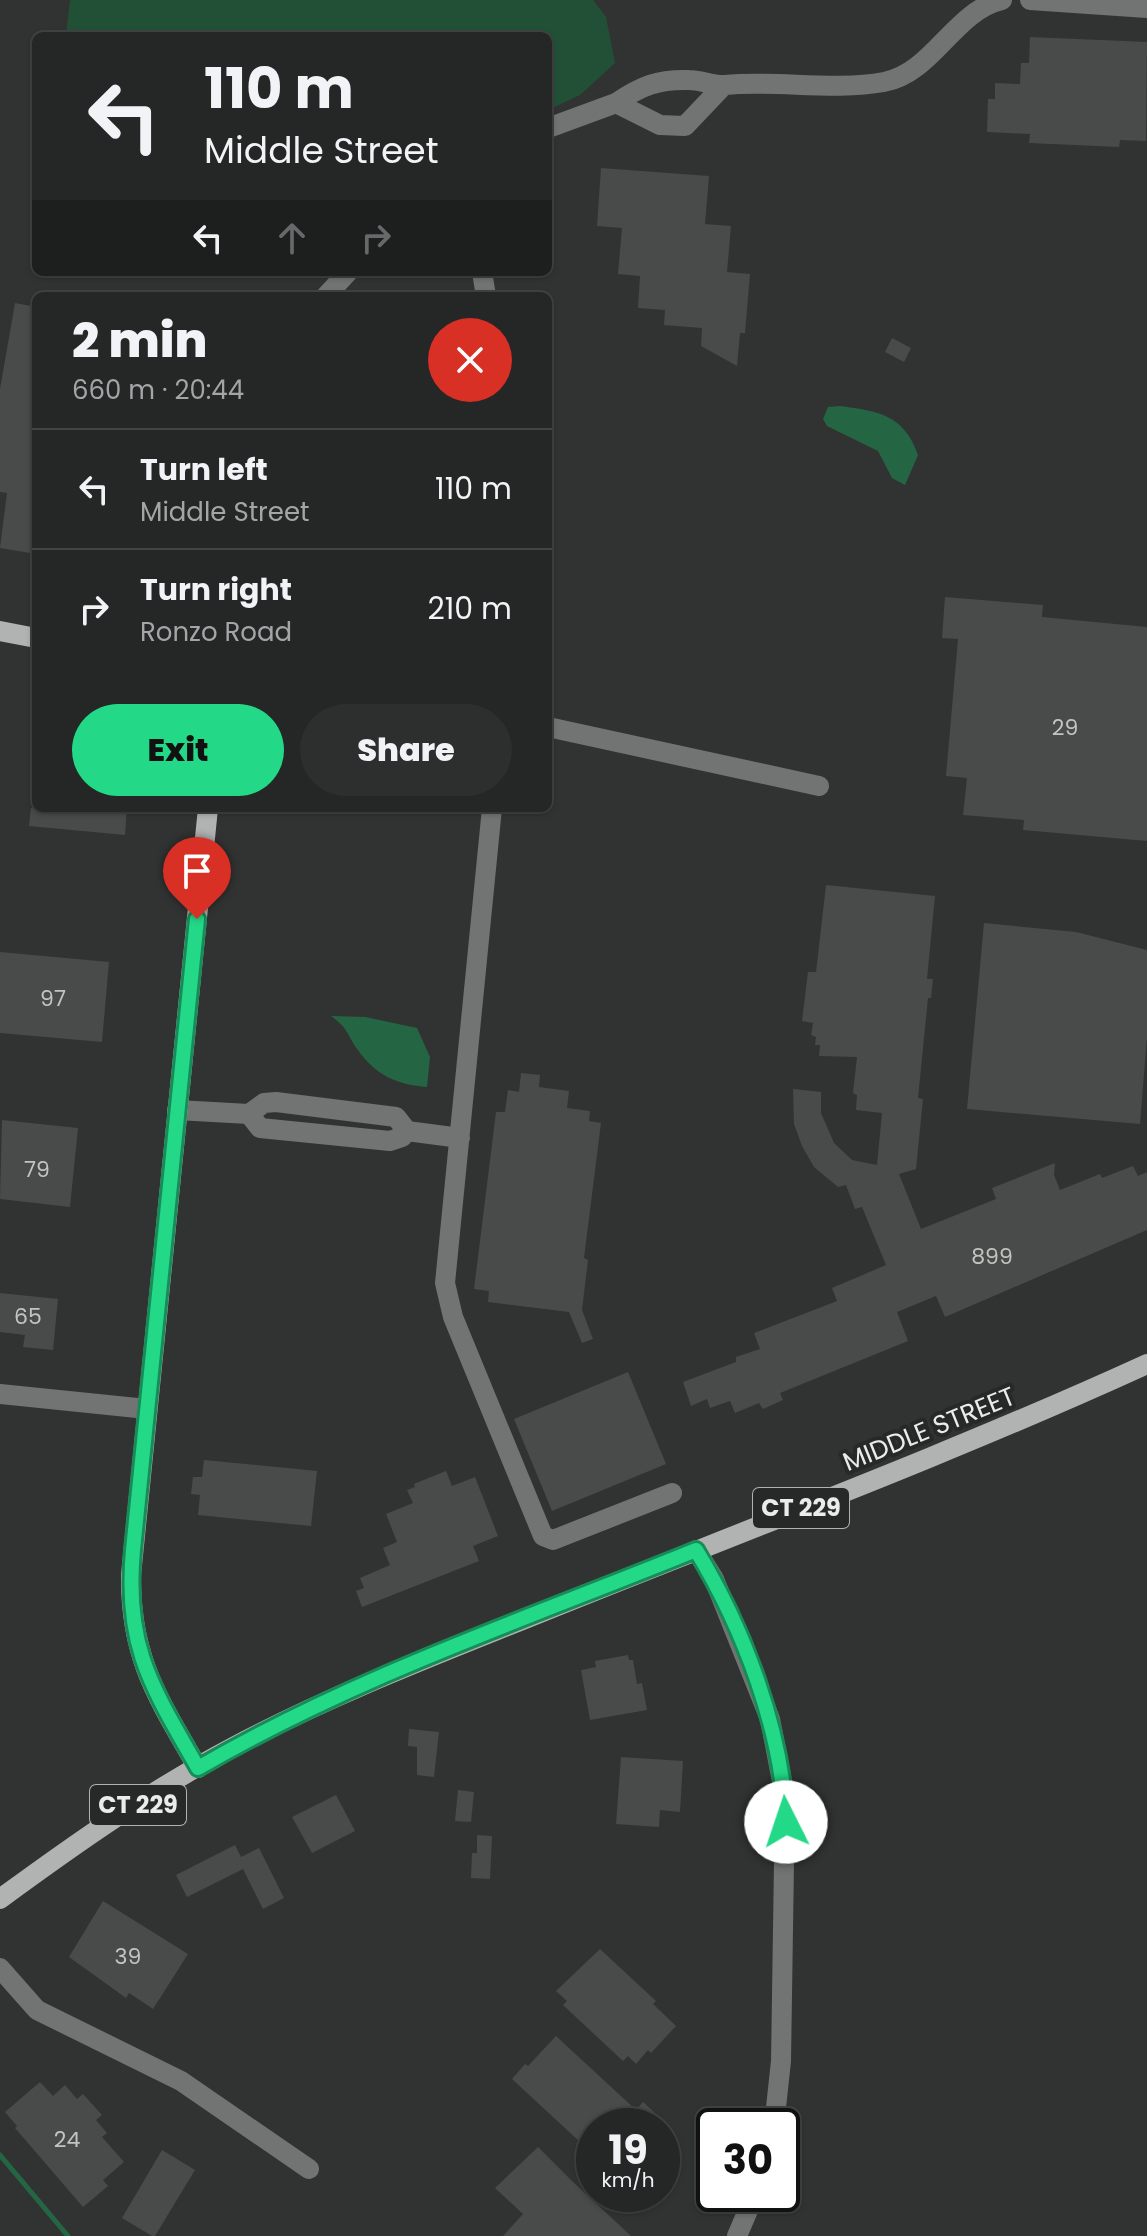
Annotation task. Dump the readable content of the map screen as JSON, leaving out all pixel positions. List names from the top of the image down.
{
  "streets": {
    "main road": ["MIDDLE STREET", "CT 229"]
  },
  "house_numbers": [
    "29",
    "97",
    "79",
    "899",
    "65",
    "39",
    "24"
  ],
  "page": {
    "turn": ["110 m", "Middle Street"],
    "heading": ["2 min", "660 m · 20:44"],
    "list": [
      {
        "name": "Turn left",
        "note": "Middle Street",
        "value": "110 m"
      },
      {
        "name": "Turn right",
        "note": "Ronzo Road",
        "value": "210 m"
      }
    ],
    "buttons": ["Exit", "Share"],
    "speed": "19 km/h",
    "limit": "30"
  }
}
